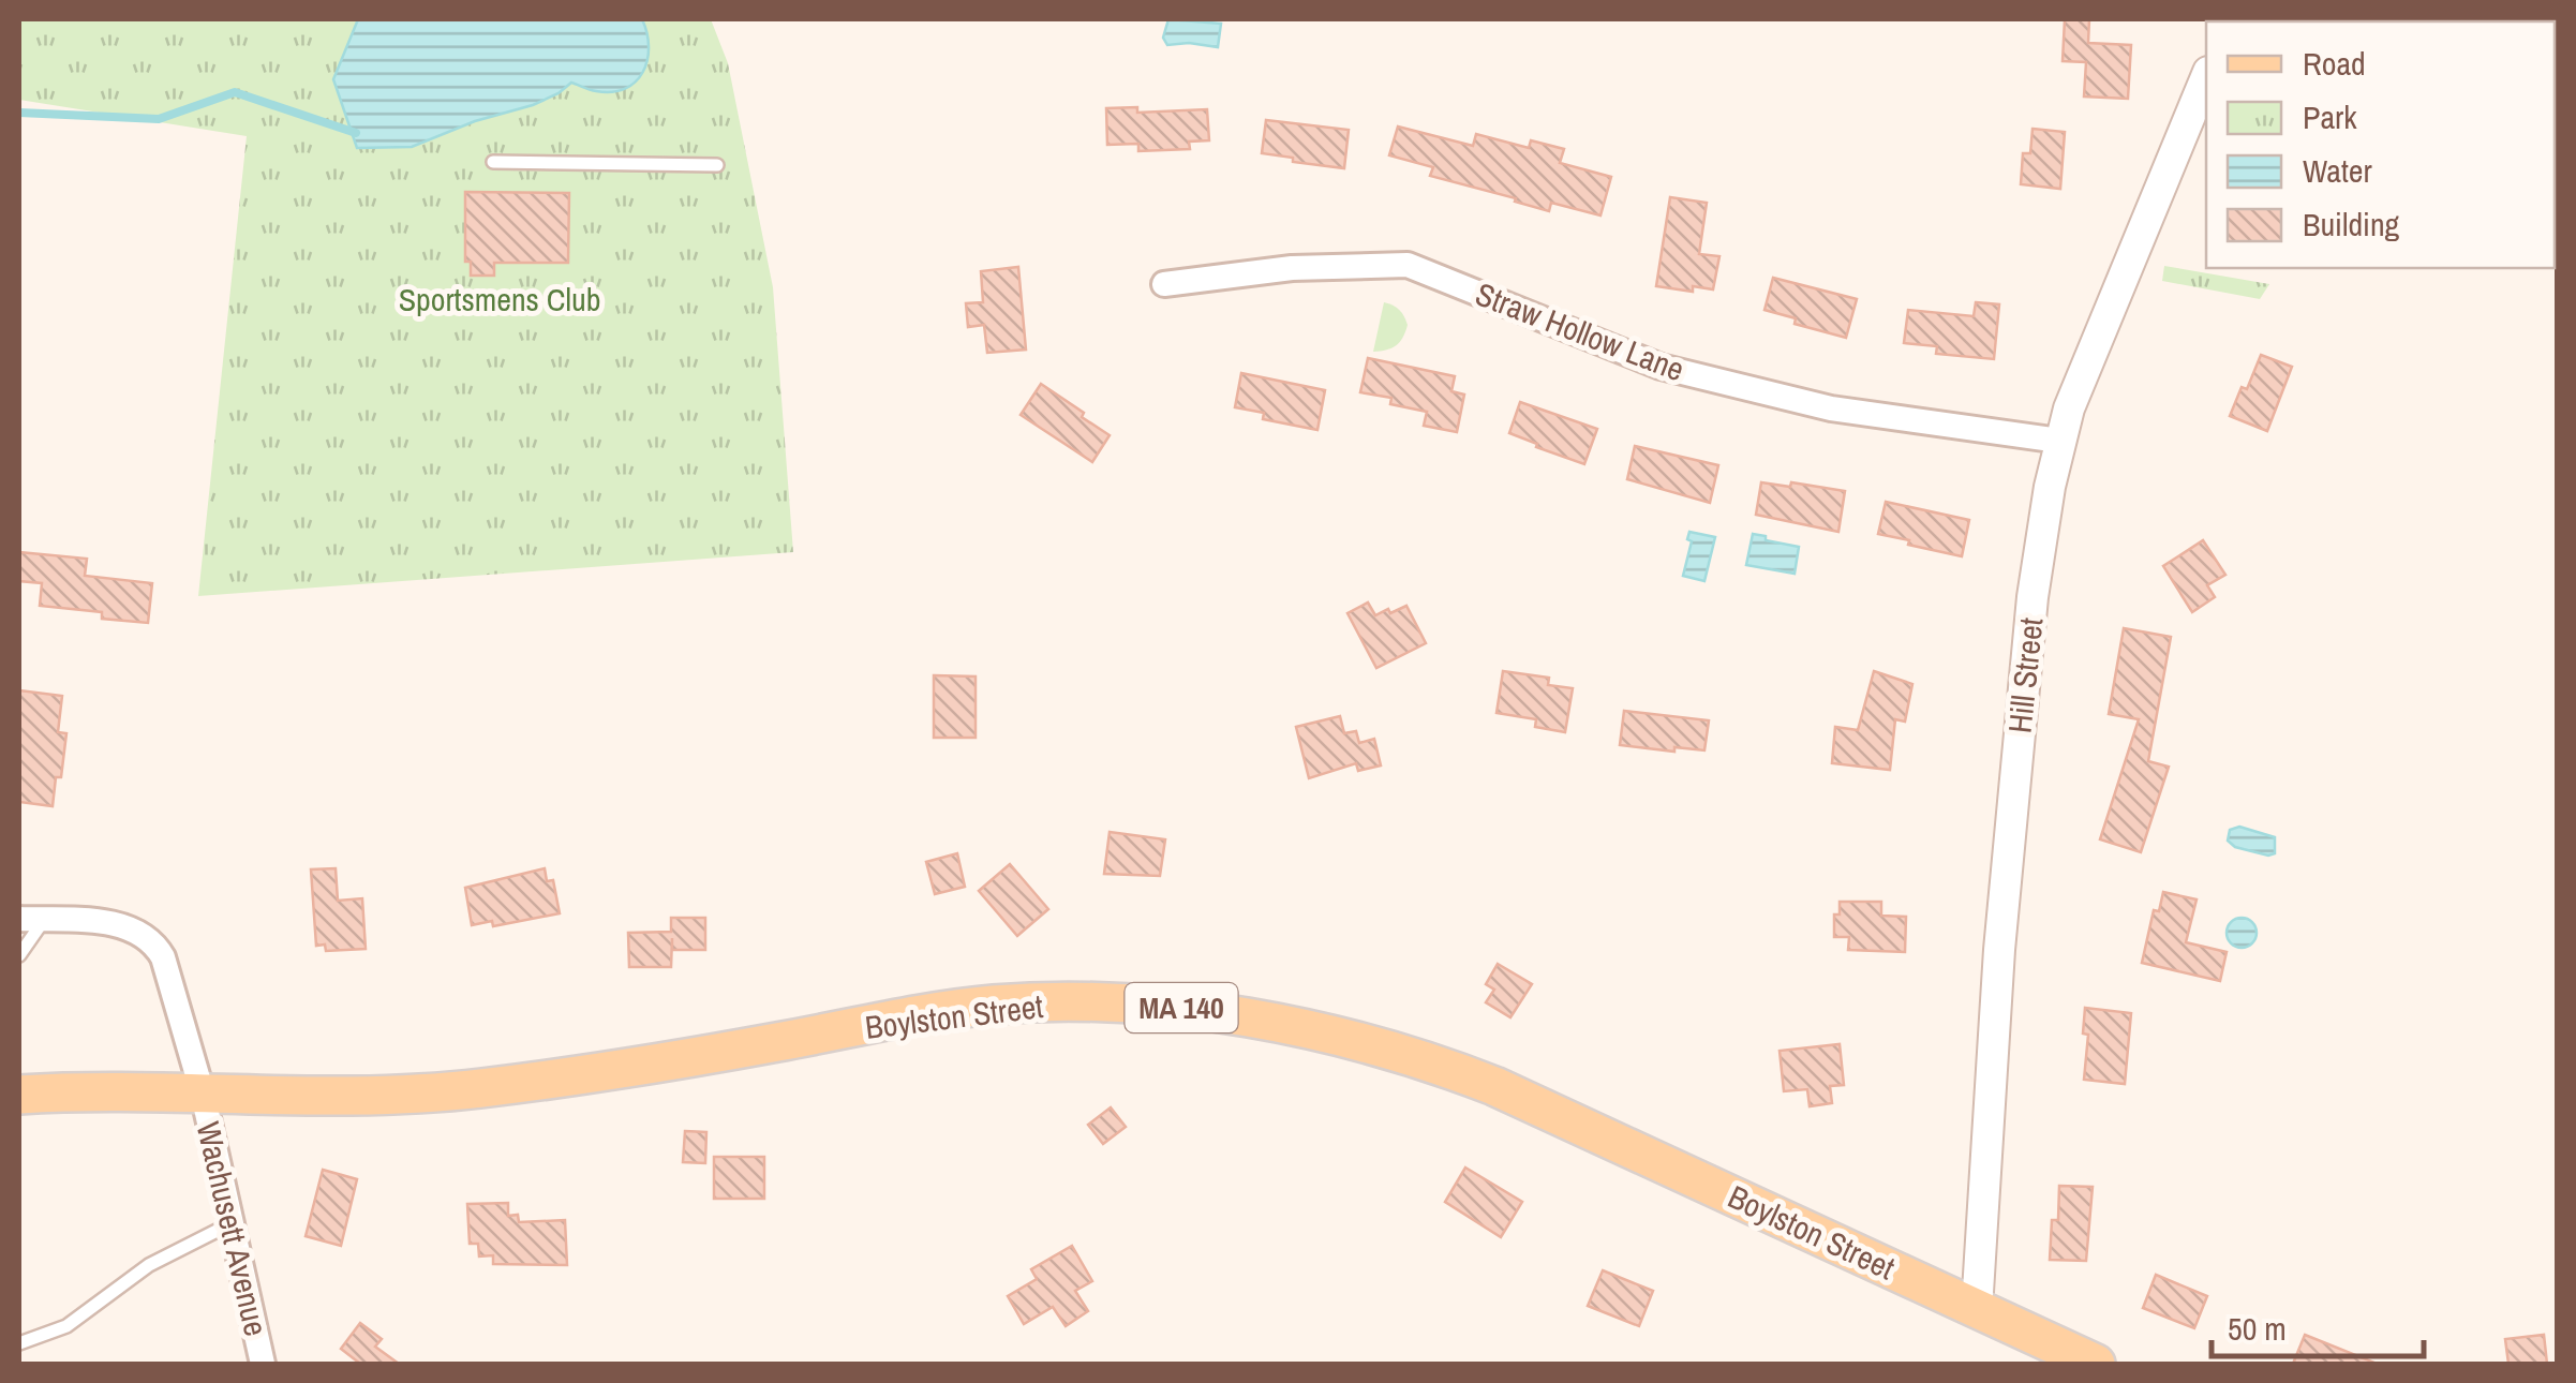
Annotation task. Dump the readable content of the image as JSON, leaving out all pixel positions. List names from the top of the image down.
{
  "streets": {
    "main road": ["MA 140", "Boylston Street"],
    "street": ["Straw Hollow Lane", "Hill Street", "Wachusett Avenue"]
  },
  "crossings": [
    ["Straw Hollow Lane", "Hill Street"],
    ["Hill Street", "Boylston Street"],
    ["Boylston Street", "Wachusett Avenue"]
  ],
  "parks": ["Sportsmens Club"],
  "legend": [
    "Road",
    "Park",
    "Water",
    "Building"
  ],
  "scale_bar": "50 m"
}
